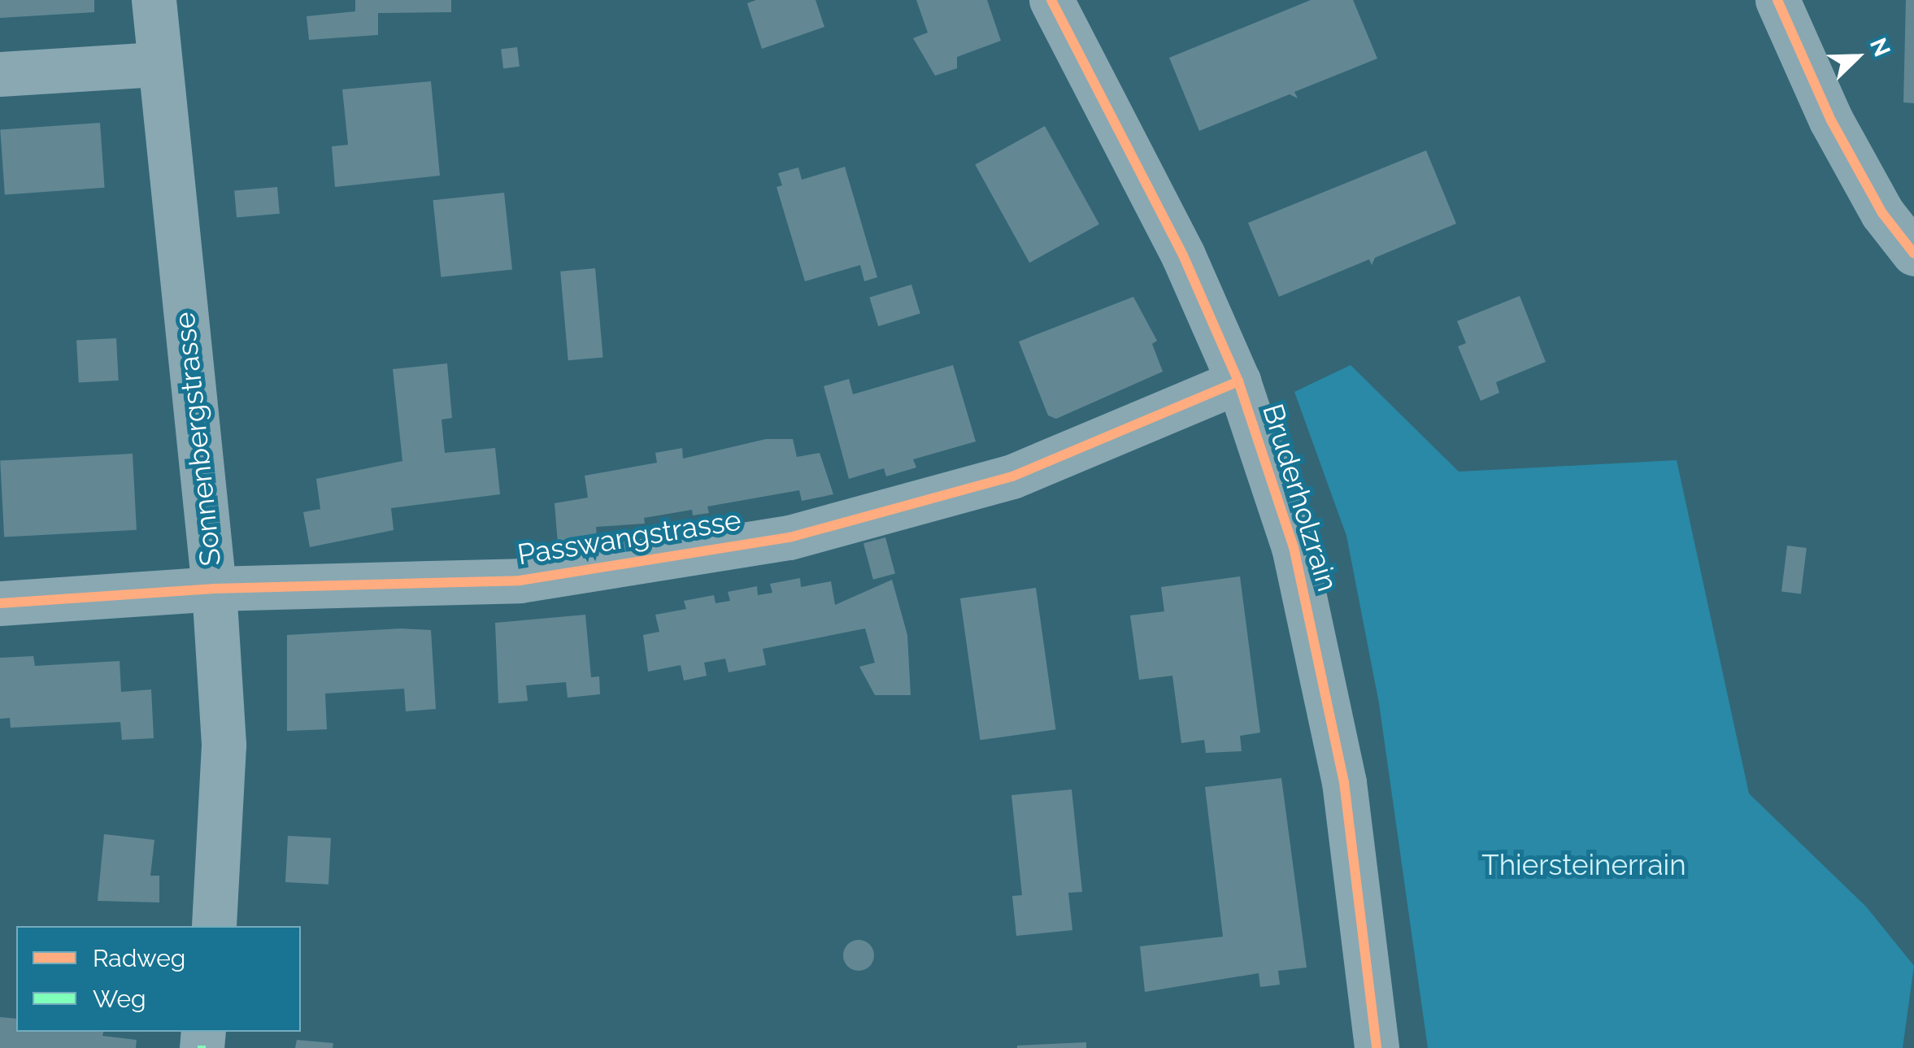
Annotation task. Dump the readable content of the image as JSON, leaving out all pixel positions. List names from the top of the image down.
{
  "streets": {
    "street": ["Sonnenbergstrasse", "Bruderholzrain", "Passwangstrasse"]
  },
  "crossings": [
    ["Sonnenbergstrasse", "Passwangstrasse"],
    ["Bruderholzrain", "Passwangstrasse"]
  ],
  "parks": ["Thiersteinerrain"],
  "legend": ["Radweg", "Weg"],
  "north": "top right"
}
